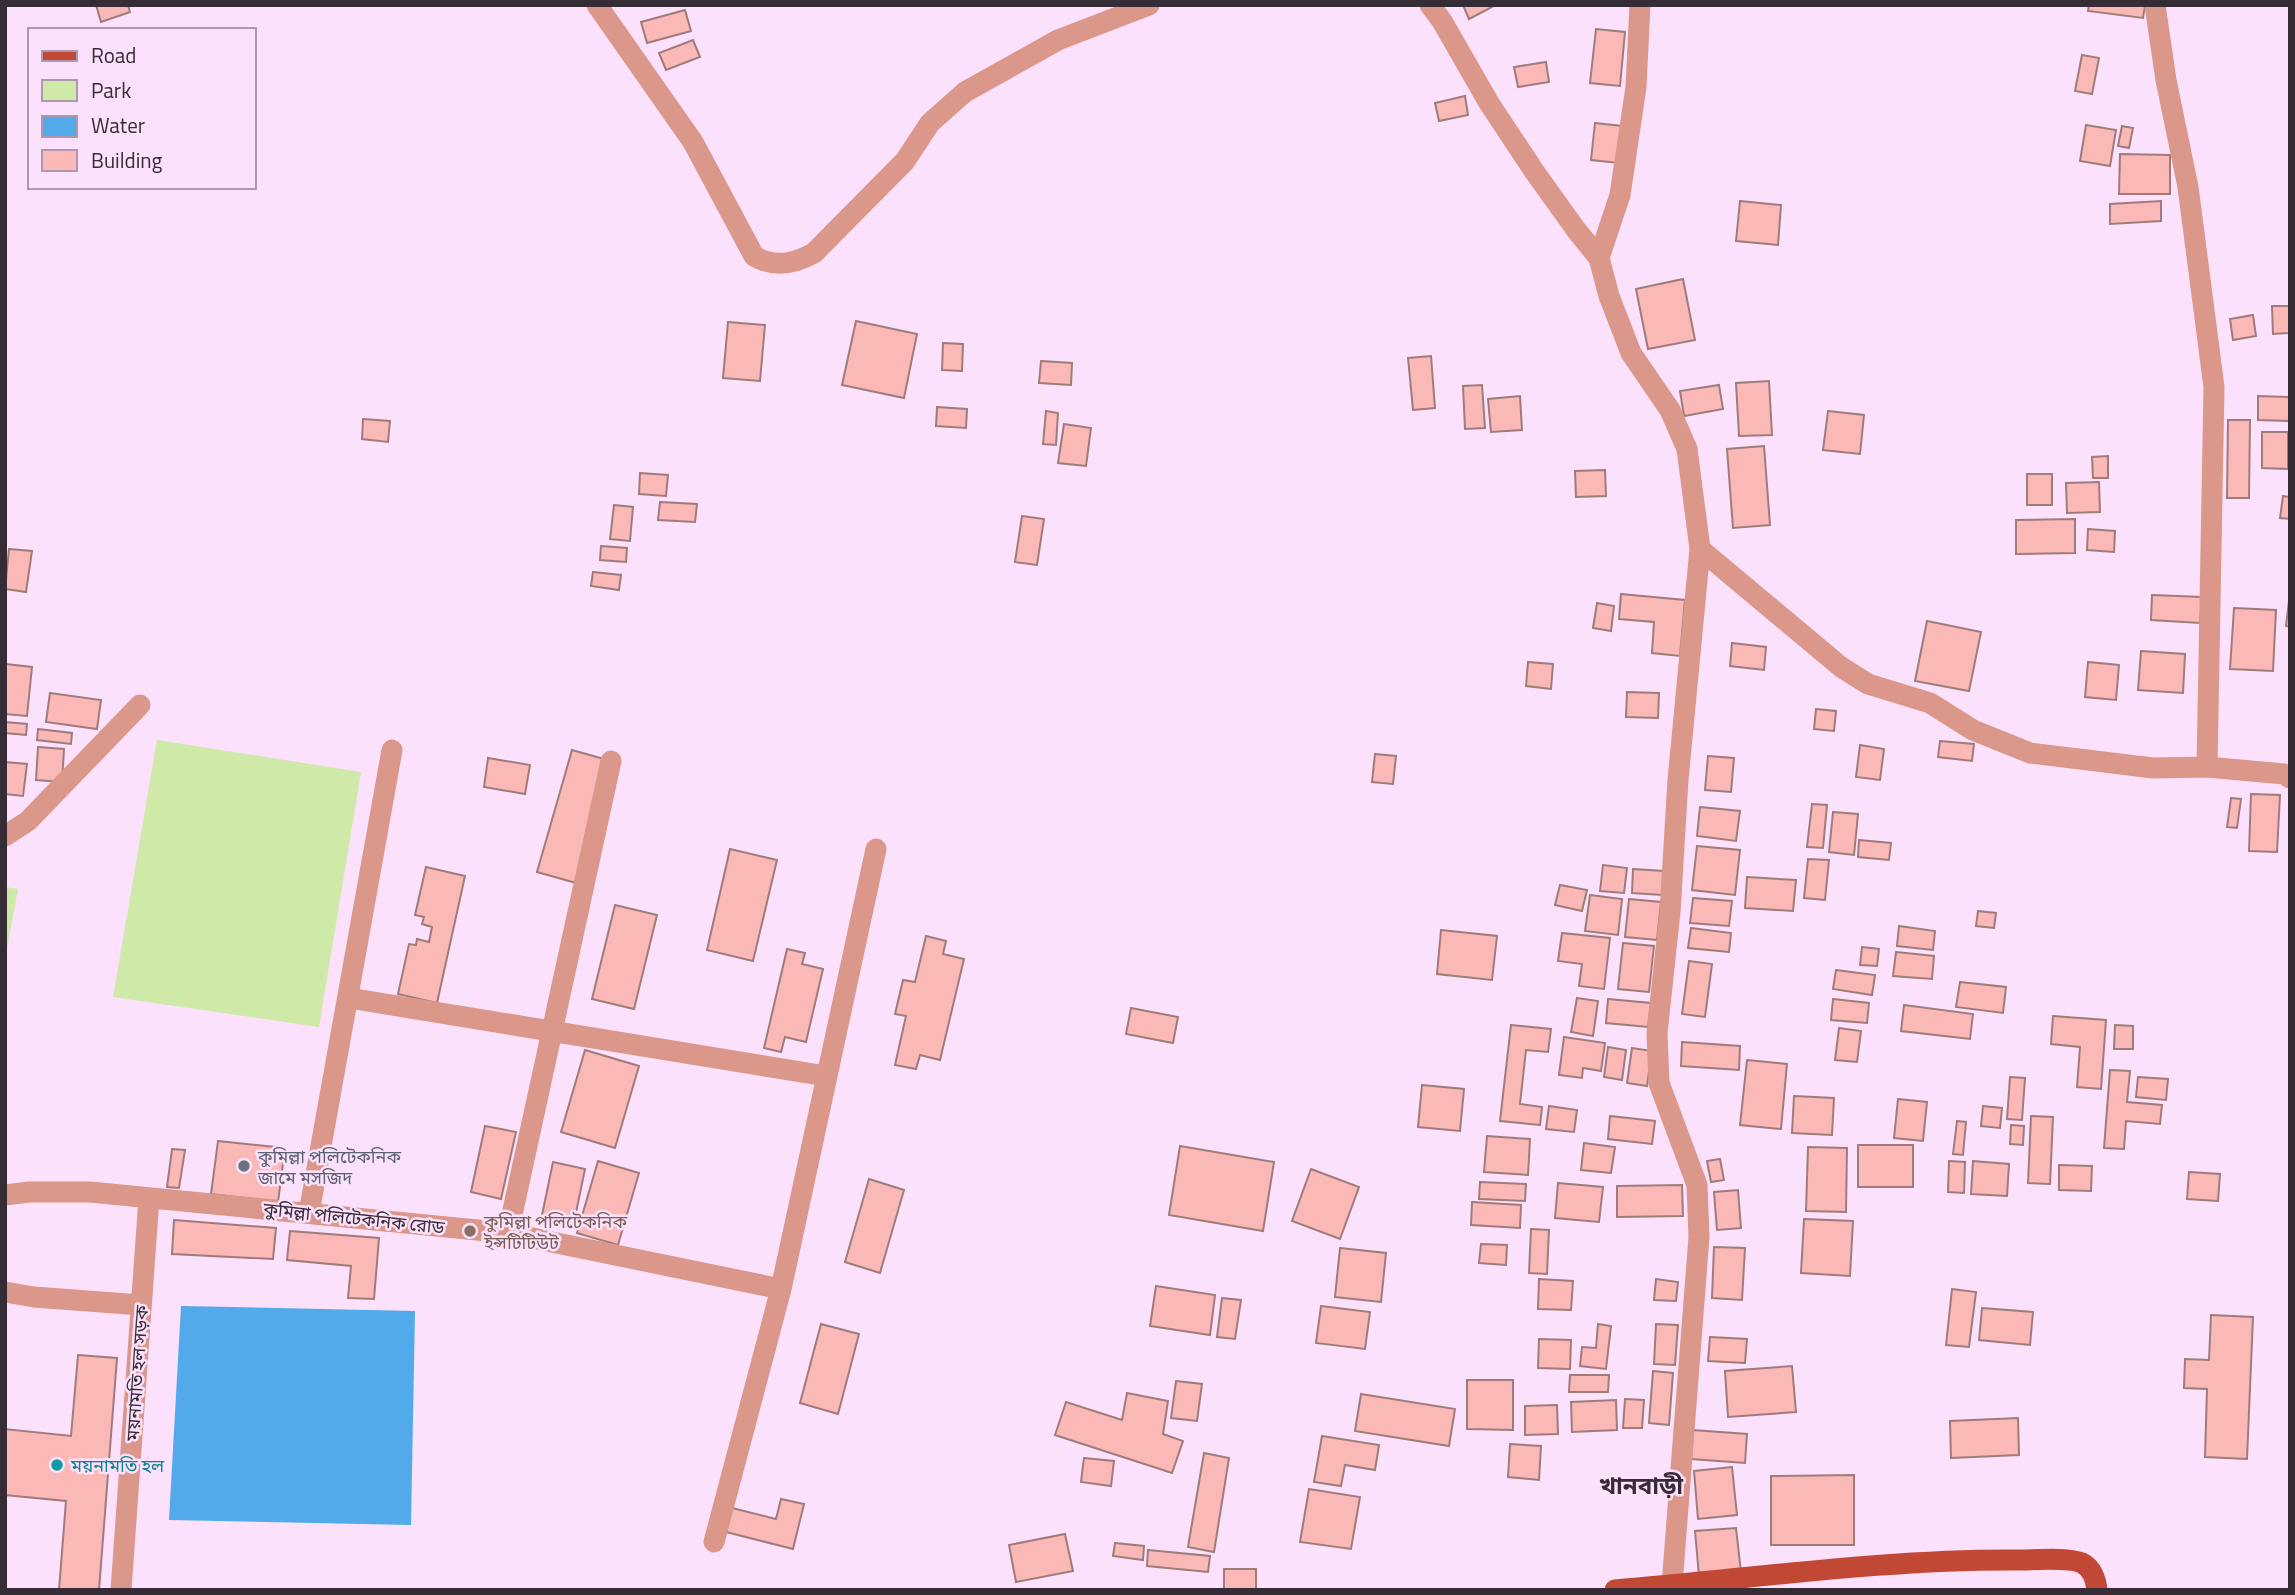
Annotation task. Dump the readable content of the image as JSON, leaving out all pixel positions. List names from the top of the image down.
{
  "streets": {
    "street": ["কুমিল্লা পলিটেকনিক রোড", "ময়নামতি হল সড়ক"]
  },
  "crossings": [
    ["কুমিল্লা পলিটেকনিক রোড", "ময়নামতি হল সড়ক"]
  ],
  "districts": ["খানবাড়ী"],
  "places": ["কুমিল্লা পলিটেকনিক জামে মসজিদ", "কুমিল্লা পলিটেকনিক ইন্সটিটিউট", "ময়নামতি হল"],
  "legend": [
    "Road",
    "Park",
    "Water",
    "Building"
  ]
}
